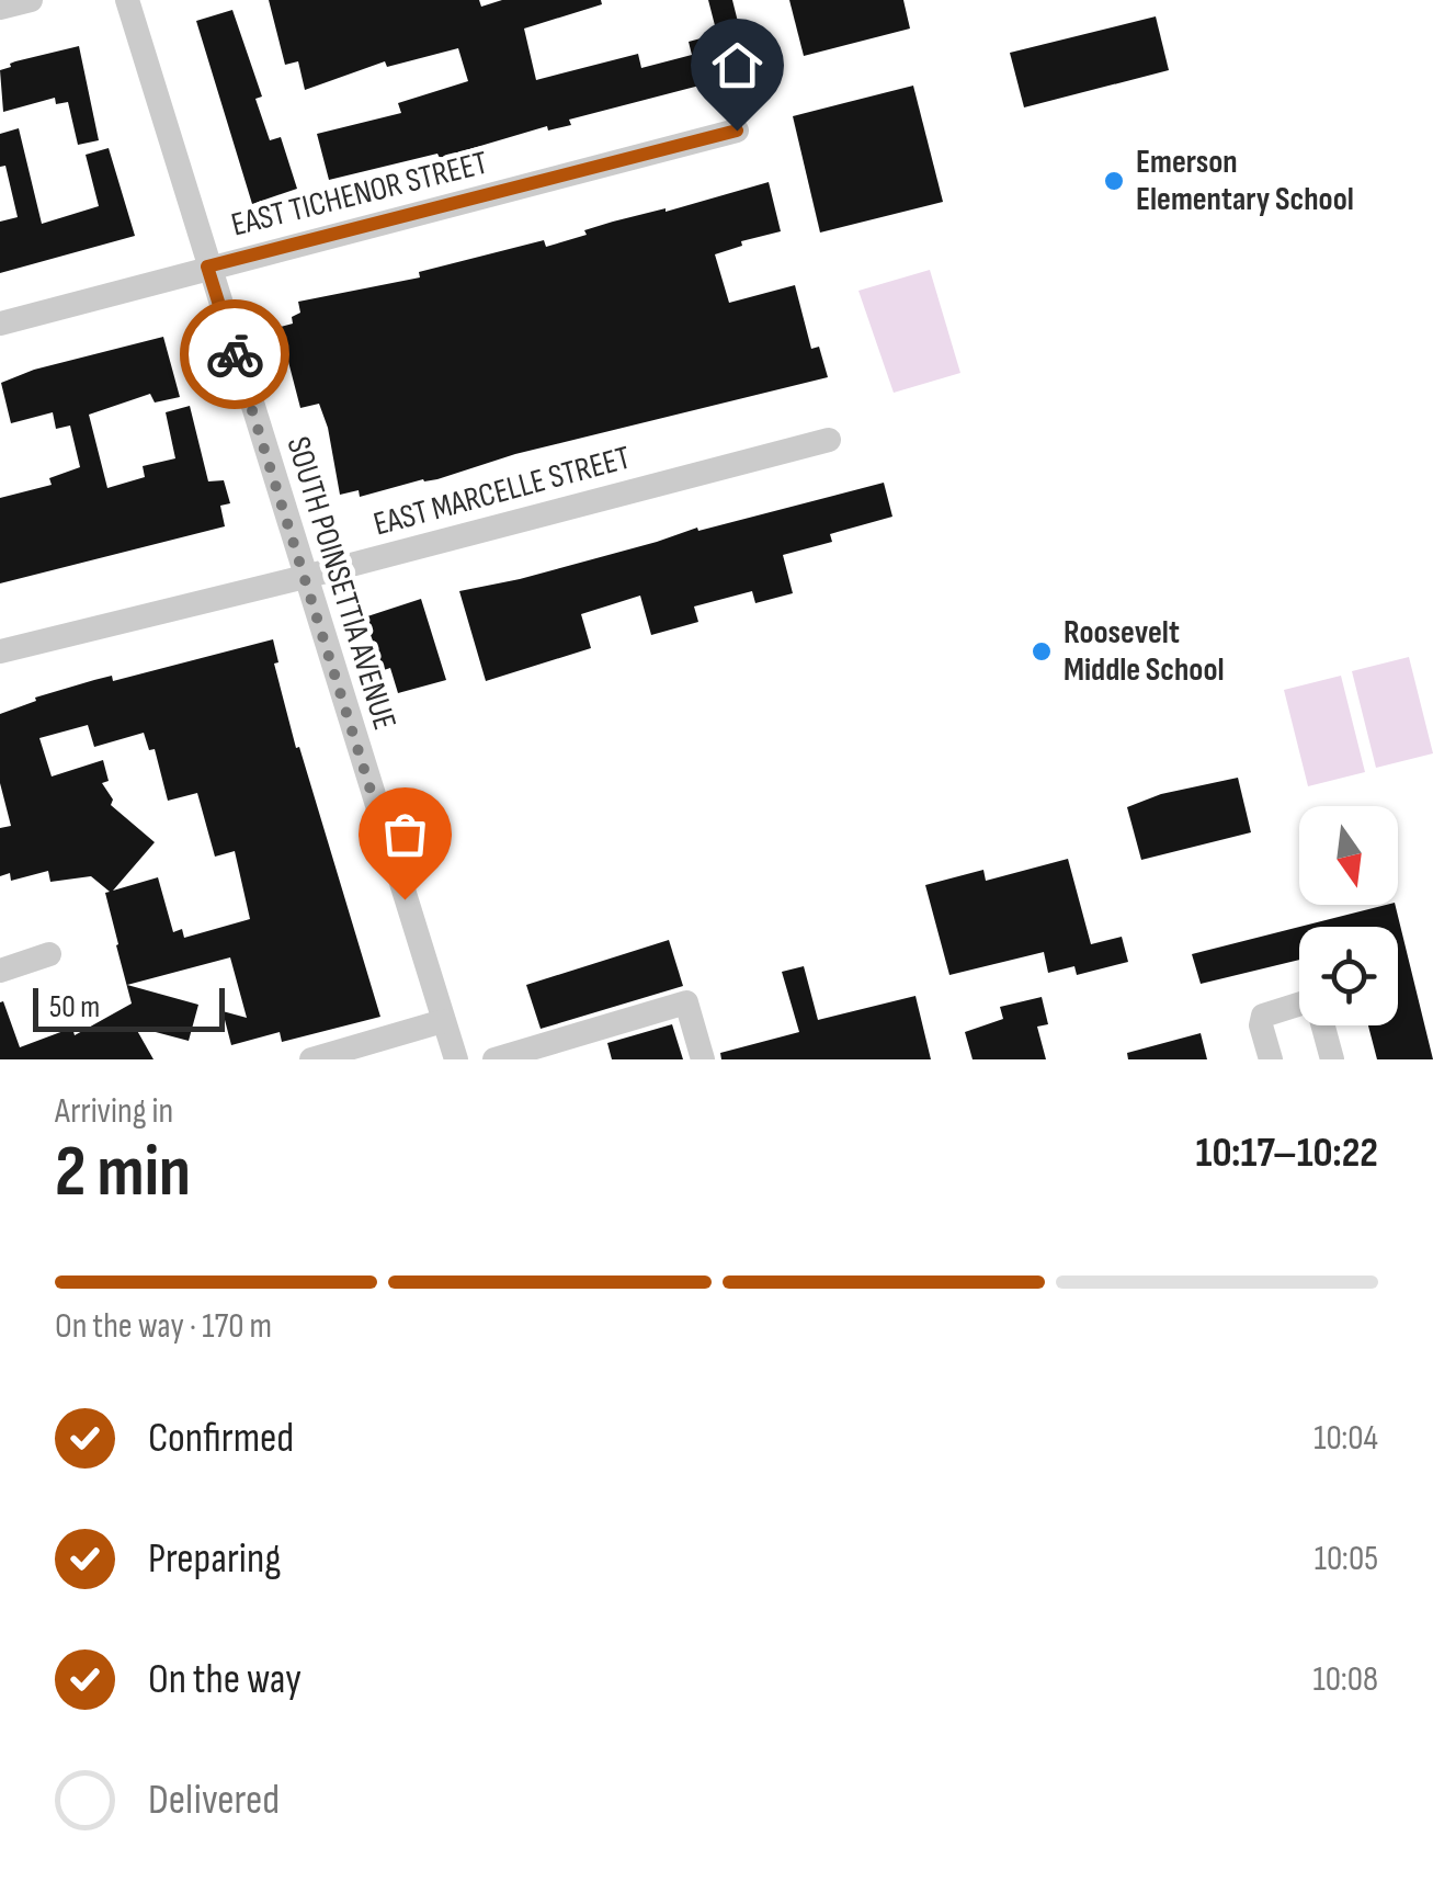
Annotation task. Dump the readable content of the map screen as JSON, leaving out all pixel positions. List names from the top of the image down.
{
  "streets": {
    "street": ["EAST TICHENOR STREET", "EAST MARCELLE STREET", "SOUTH POINSETTIA AVENUE"]
  },
  "crossings": [
    ["EAST TICHENOR STREET", "SOUTH POINSETTIA AVENUE"],
    ["EAST MARCELLE STREET", "SOUTH POINSETTIA AVENUE"]
  ],
  "places": ["Emerson Elementary School", "Roosevelt Middle School"],
  "scale_bar": "50 m",
  "north": "bottom",
  "page": {
    "scale": "50 m",
    "heading": ["2 min", "Arriving in", "10:17–10:22"],
    "bar": "On the way · 170 m",
    "list": [
      ["Confirmed", "10:04"],
      ["Preparing", "10:05"],
      ["On the way", "10:08"],
      "Delivered"
    ]
  }
}
